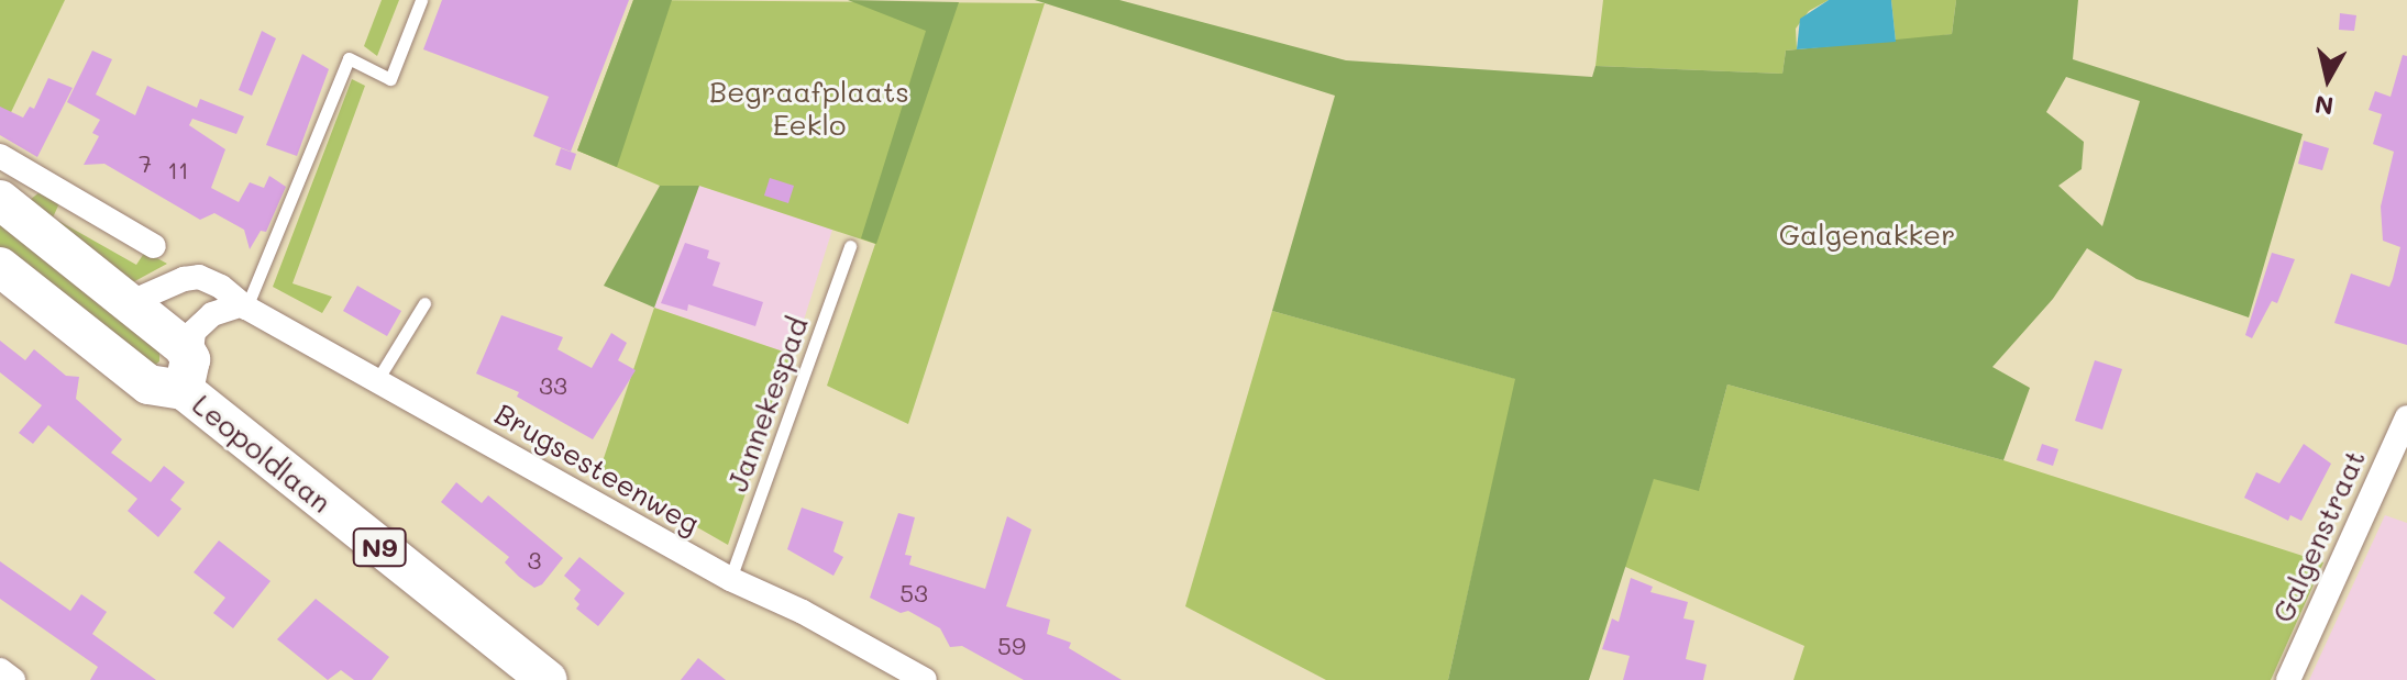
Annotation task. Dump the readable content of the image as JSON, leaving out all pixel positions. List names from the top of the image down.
{
  "streets": {
    "main road": ["Leopoldlaan", "N9"],
    "street": ["Brugsesteenweg", "Galgenstraat"],
    "lane": ["Jannekespad"]
  },
  "crossings": [
    ["Jannekespad", "Brugsesteenweg"],
    ["Leopoldlaan", "Brugsesteenweg"]
  ],
  "parks": ["Begraafplaats Eeklo", "Galgenakker"],
  "house_numbers": [
    "7",
    "11",
    "33",
    "3",
    "53",
    "59"
  ],
  "north": "bottom"
}
